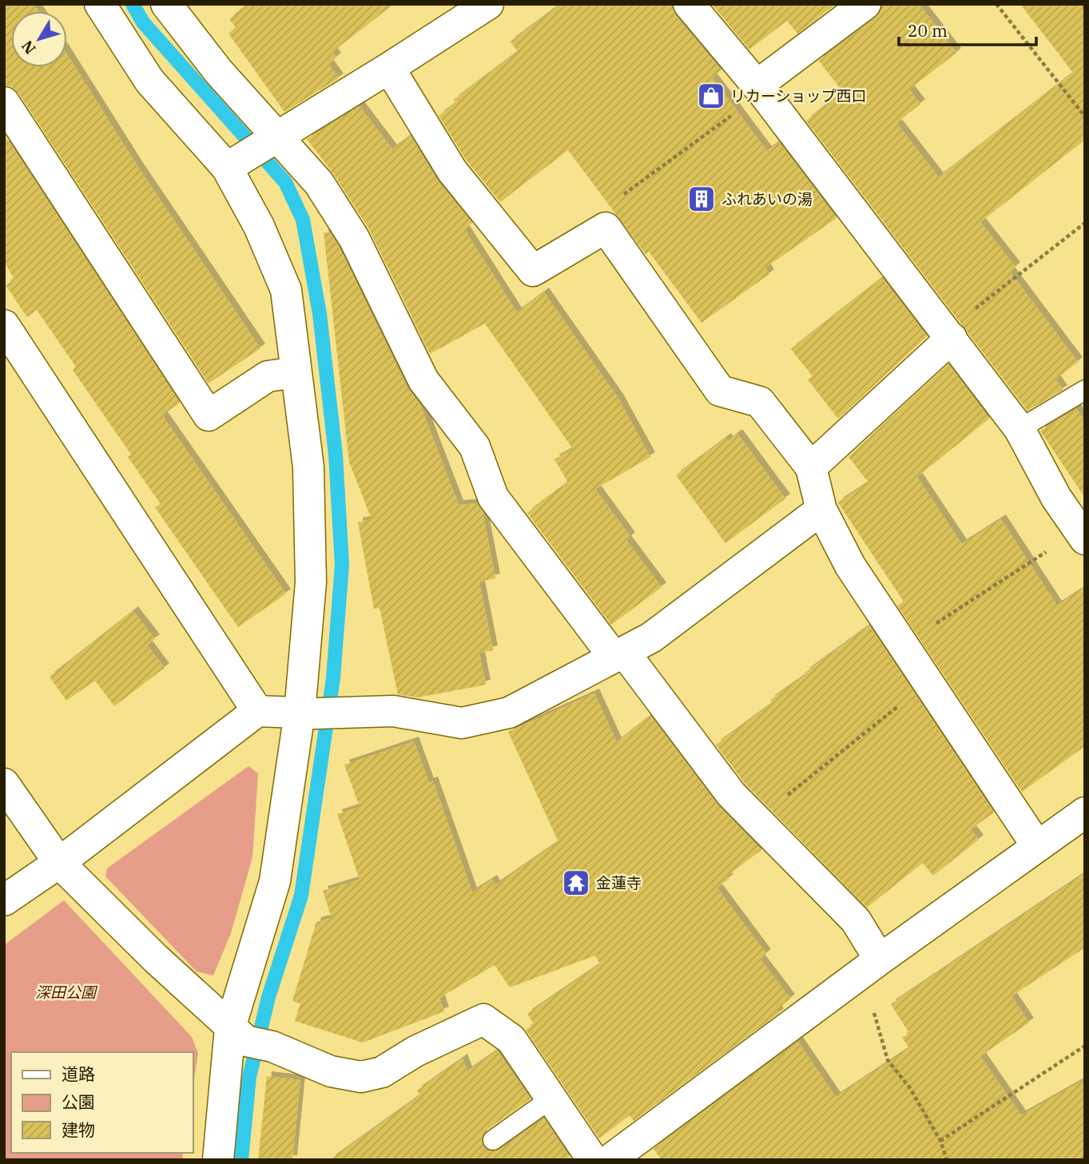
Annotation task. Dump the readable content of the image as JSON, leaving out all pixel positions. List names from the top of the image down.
{
  "parks": ["深田公園"],
  "places": {
    "shop": ["リカーショップ西口"],
    "building": ["ふれあいの湯"],
    "temple": ["金蓮寺"]
  },
  "legend": ["道路", "公園", "建物"],
  "scale_bar": "20 m",
  "north": "bottom left"
}
